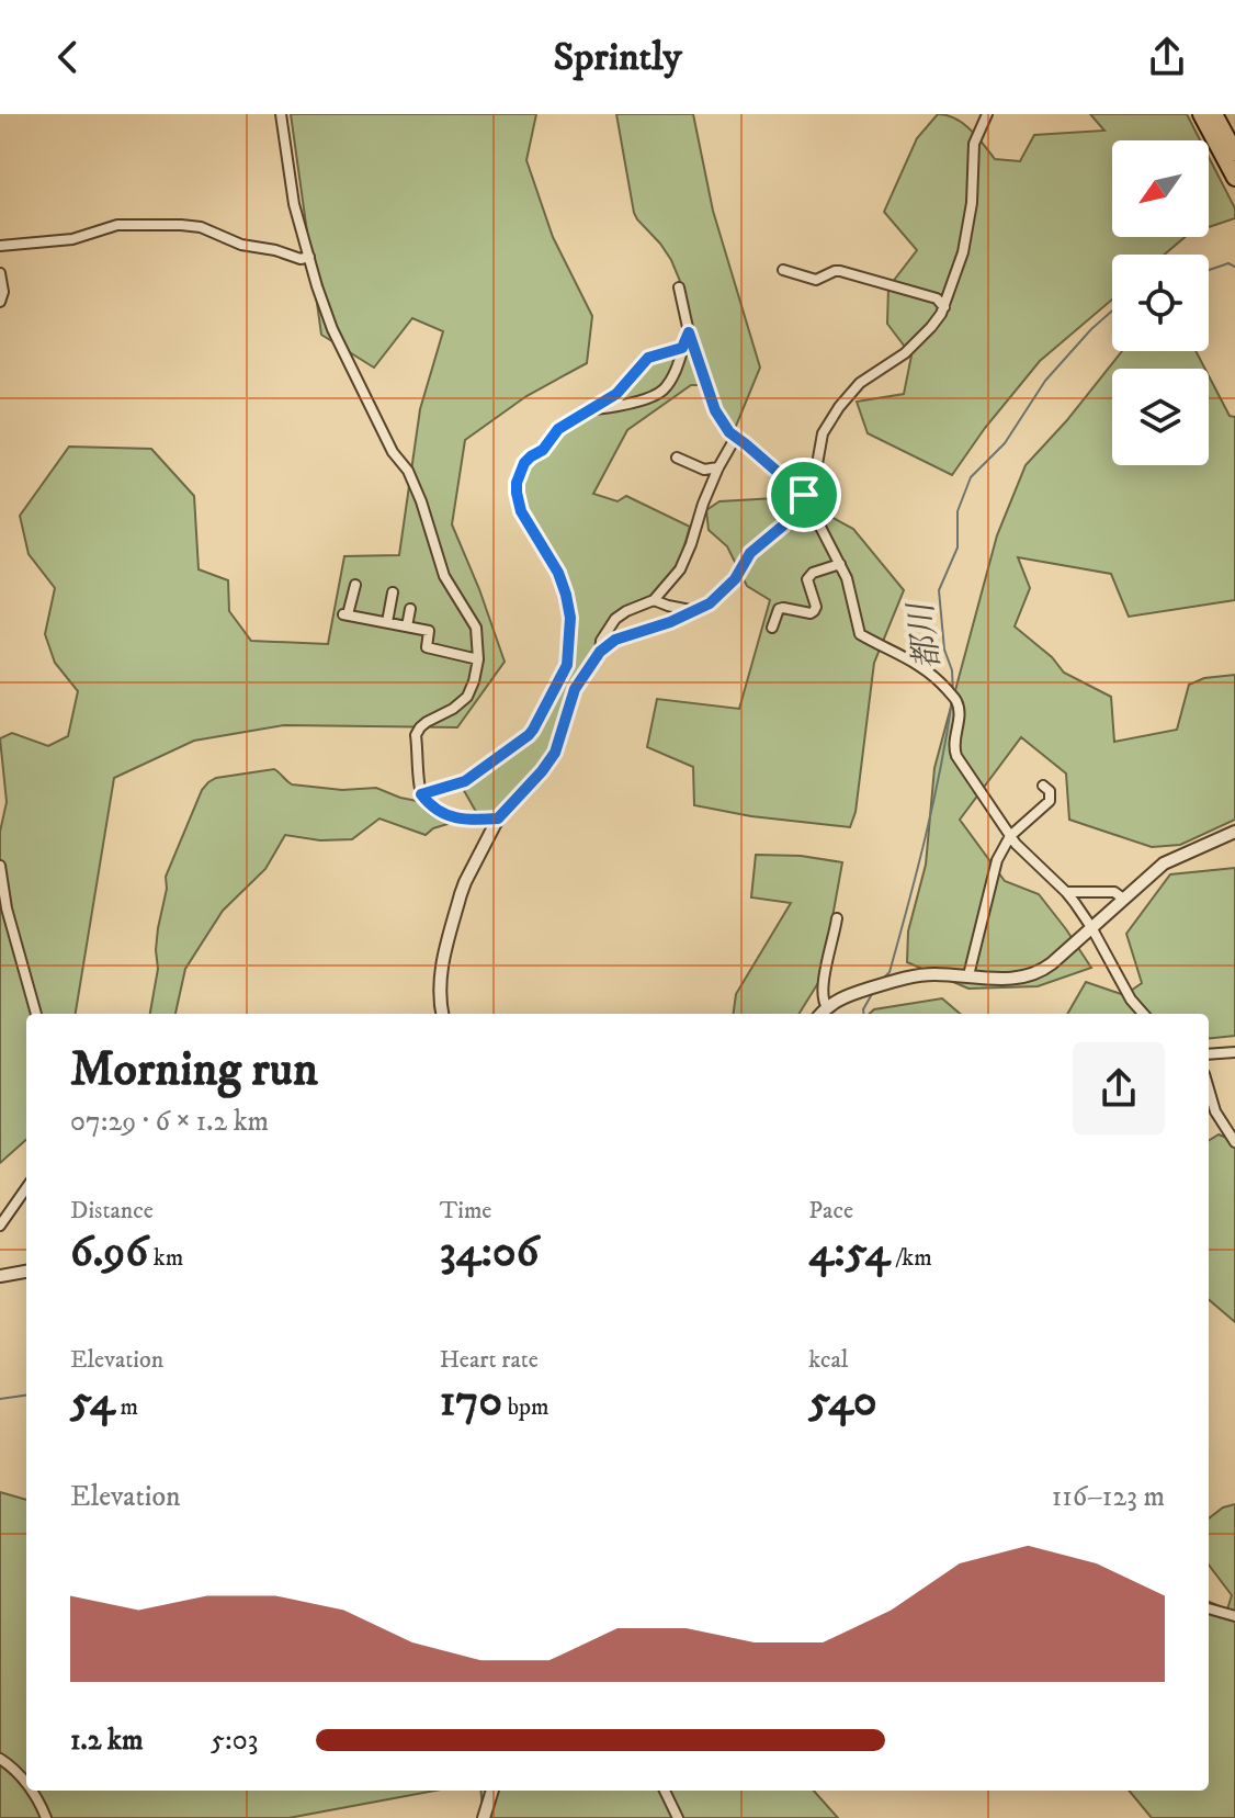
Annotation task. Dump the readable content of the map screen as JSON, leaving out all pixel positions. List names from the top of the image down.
{
  "water": ["都川"],
  "north": "bottom left",
  "page": {
    "header": "Sprintly",
    "heading": ["Morning run", "07:29 · 6 × 1.2 km"],
    "stats": [
      ["Distance", "6.96 km"],
      ["Time", "34:06"],
      ["Pace", "4:54 /km"],
      ["Elevation", "54 m"],
      ["Heart rate", "170 bpm"],
      ["kcal", "540"]
    ],
    "chart": ["Elevation", "116–123 m"],
    "list": [
      {
        "name": "1.2 km",
        "note": "5:03"
      }
    ]
  }
}
